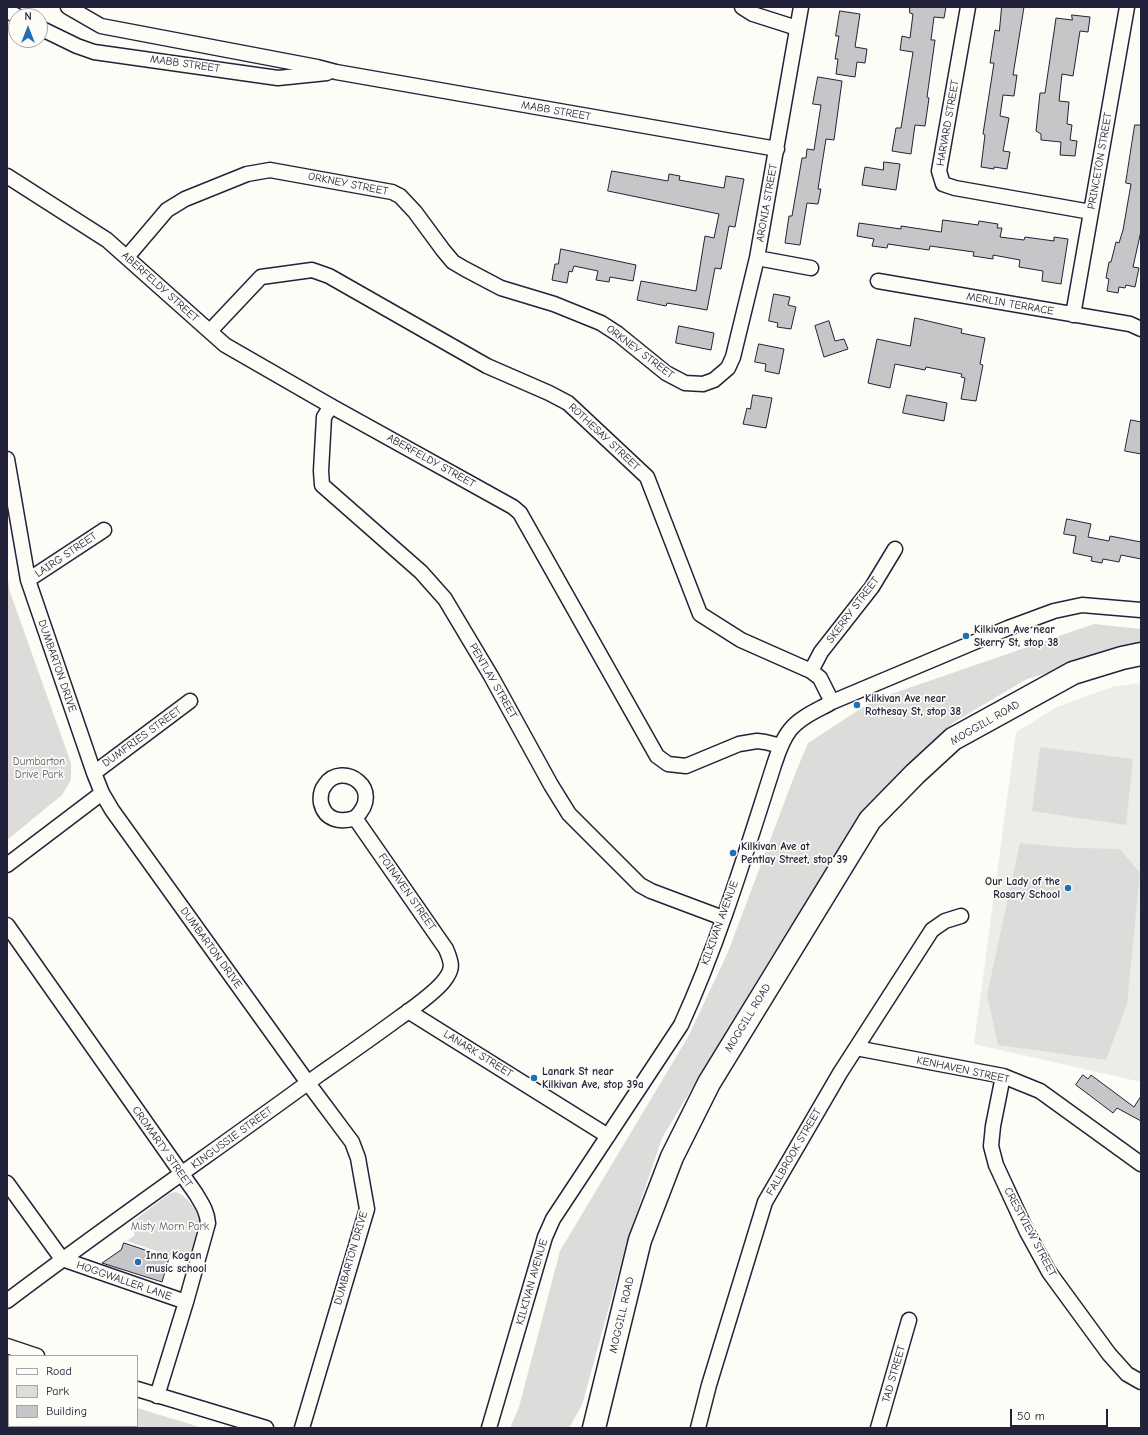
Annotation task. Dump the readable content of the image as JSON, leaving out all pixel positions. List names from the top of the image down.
{
  "streets": {
    "main road": ["MOGGILL ROAD"],
    "street": [
      "MABB STREET",
      "HARVARD STREET",
      "PRINCETON STREET",
      "ORKNEY STREET",
      "ARONIA STREET",
      "ABERFELDY STREET",
      "MERLIN TERRACE",
      "ROTHESAY STREET",
      "LAIRG STREET",
      "SKERRY STREET",
      "DUMBARTON DRIVE",
      "PENTLAY STREET",
      "DUMFRIES STREET",
      "FOINAVEN STREET",
      "KILKIVAN AVENUE",
      "LANARK STREET",
      "KENHAVEN STREET",
      "KINGUSSIE STREET",
      "CROMARTY STREET",
      "FALLBROOK STREET",
      "CRESTVIEW STREET",
      "HOGGWALLER LANE",
      "TAD STREET"
    ]
  },
  "crossings": [
    ["MABB STREET", "ARONIA STREET"],
    ["HARVARD STREET", "PRINCETON STREET"],
    ["PRINCETON STREET", "MERLIN TERRACE"],
    ["ORKNEY STREET", "ARONIA STREET"],
    ["ORKNEY STREET", "ABERFELDY STREET"],
    ["ABERFELDY STREET", "ROTHESAY STREET"],
    ["ABERFELDY STREET", "PENTLAY STREET"],
    ["ABERFELDY STREET", "KILKIVAN AVENUE"],
    ["ROTHESAY STREET", "SKERRY STREET"],
    ["ROTHESAY STREET", "KILKIVAN AVENUE"],
    ["LAIRG STREET", "DUMBARTON DRIVE"],
    ["DUMBARTON DRIVE", "DUMFRIES STREET"],
    ["DUMBARTON DRIVE", "KINGUSSIE STREET"],
    ["PENTLAY STREET", "KILKIVAN AVENUE"],
    ["FOINAVEN STREET", "KINGUSSIE STREET"],
    ["KILKIVAN AVENUE", "LANARK STREET"],
    ["LANARK STREET", "KINGUSSIE STREET"],
    ["KENHAVEN STREET", "FALLBROOK STREET"],
    ["KENHAVEN STREET", "CRESTVIEW STREET"],
    ["KINGUSSIE STREET", "CROMARTY STREET"],
    ["KINGUSSIE STREET", "HOGGWALLER LANE"],
    ["CROMARTY STREET", "HOGGWALLER LANE"]
  ],
  "parks": ["Dumbarton Drive Park", "Misty Morn Park"],
  "places": [
    "Kilkivan Ave near Skerry St, stop 38",
    "Kilkivan Ave near Rothesay St, stop 38",
    "Kilkivan Ave at Pentlay Street, stop 39",
    "Our Lady of the Rosary School",
    "Lanark St near Kilkivan Ave, stop 39a",
    "Inna Kogan music school"
  ],
  "legend": ["Road", "Park", "Building"],
  "scale_bar": "50 m",
  "north": "top"
}
